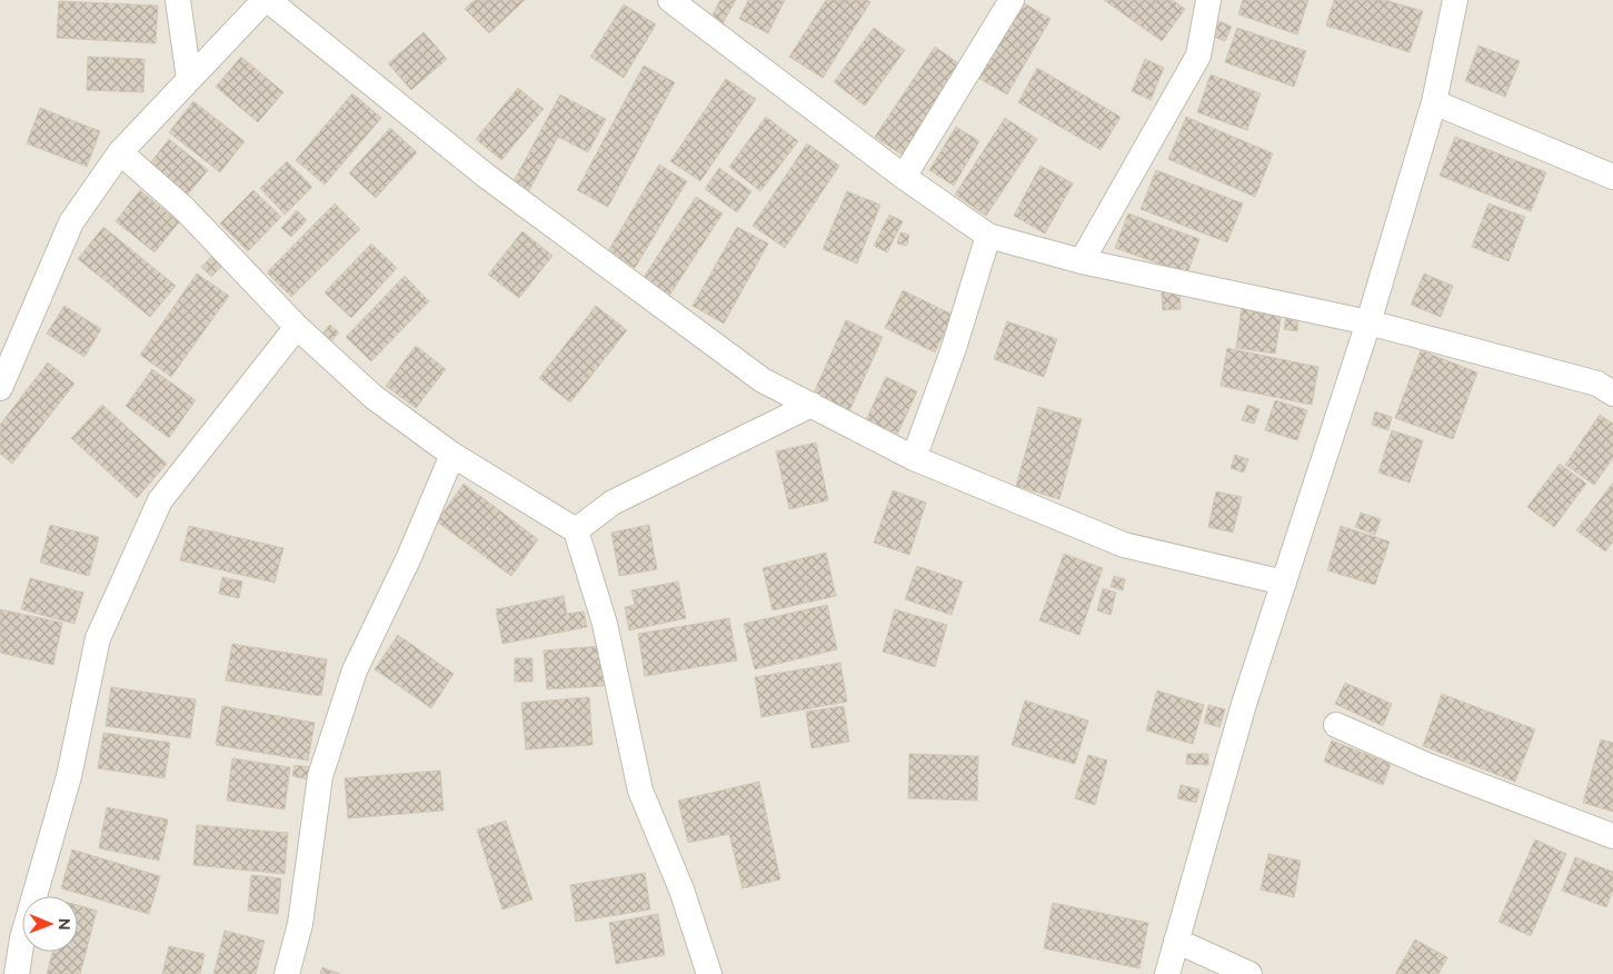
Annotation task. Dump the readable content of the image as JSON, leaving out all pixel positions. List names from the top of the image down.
{
  "north": "right"
}
